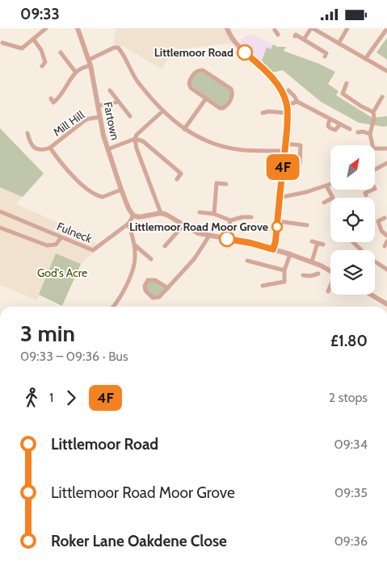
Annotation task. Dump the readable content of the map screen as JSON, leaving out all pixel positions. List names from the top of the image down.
{
  "streets": {
    "street": ["Fartown", "Mill Hill", "Fulneck"]
  },
  "crossings": [
    ["Fartown", "Mill Hill"],
    ["Fartown", "Fulneck"]
  ],
  "parks": ["God's Acre"],
  "places": ["Littlemoor Road", "Littlemoor Road Moor Grove"],
  "lines": ["bus line 4F"],
  "north": "top right",
  "page": {
    "status": "09:33",
    "on_map": "4F",
    "heading": ["3 min", "09:33 – 09:36 · Bus", "£1.80"],
    "legs": ["1", "4F", "2 stops"],
    "list": [
      {
        "name": "Littlemoor Road",
        "value": "09:34"
      },
      {
        "name": "Littlemoor Road Moor Grove",
        "value": "09:35"
      },
      {
        "name": "Roker Lane Oakdene Close",
        "value": "09:36"
      }
    ]
  }
}
